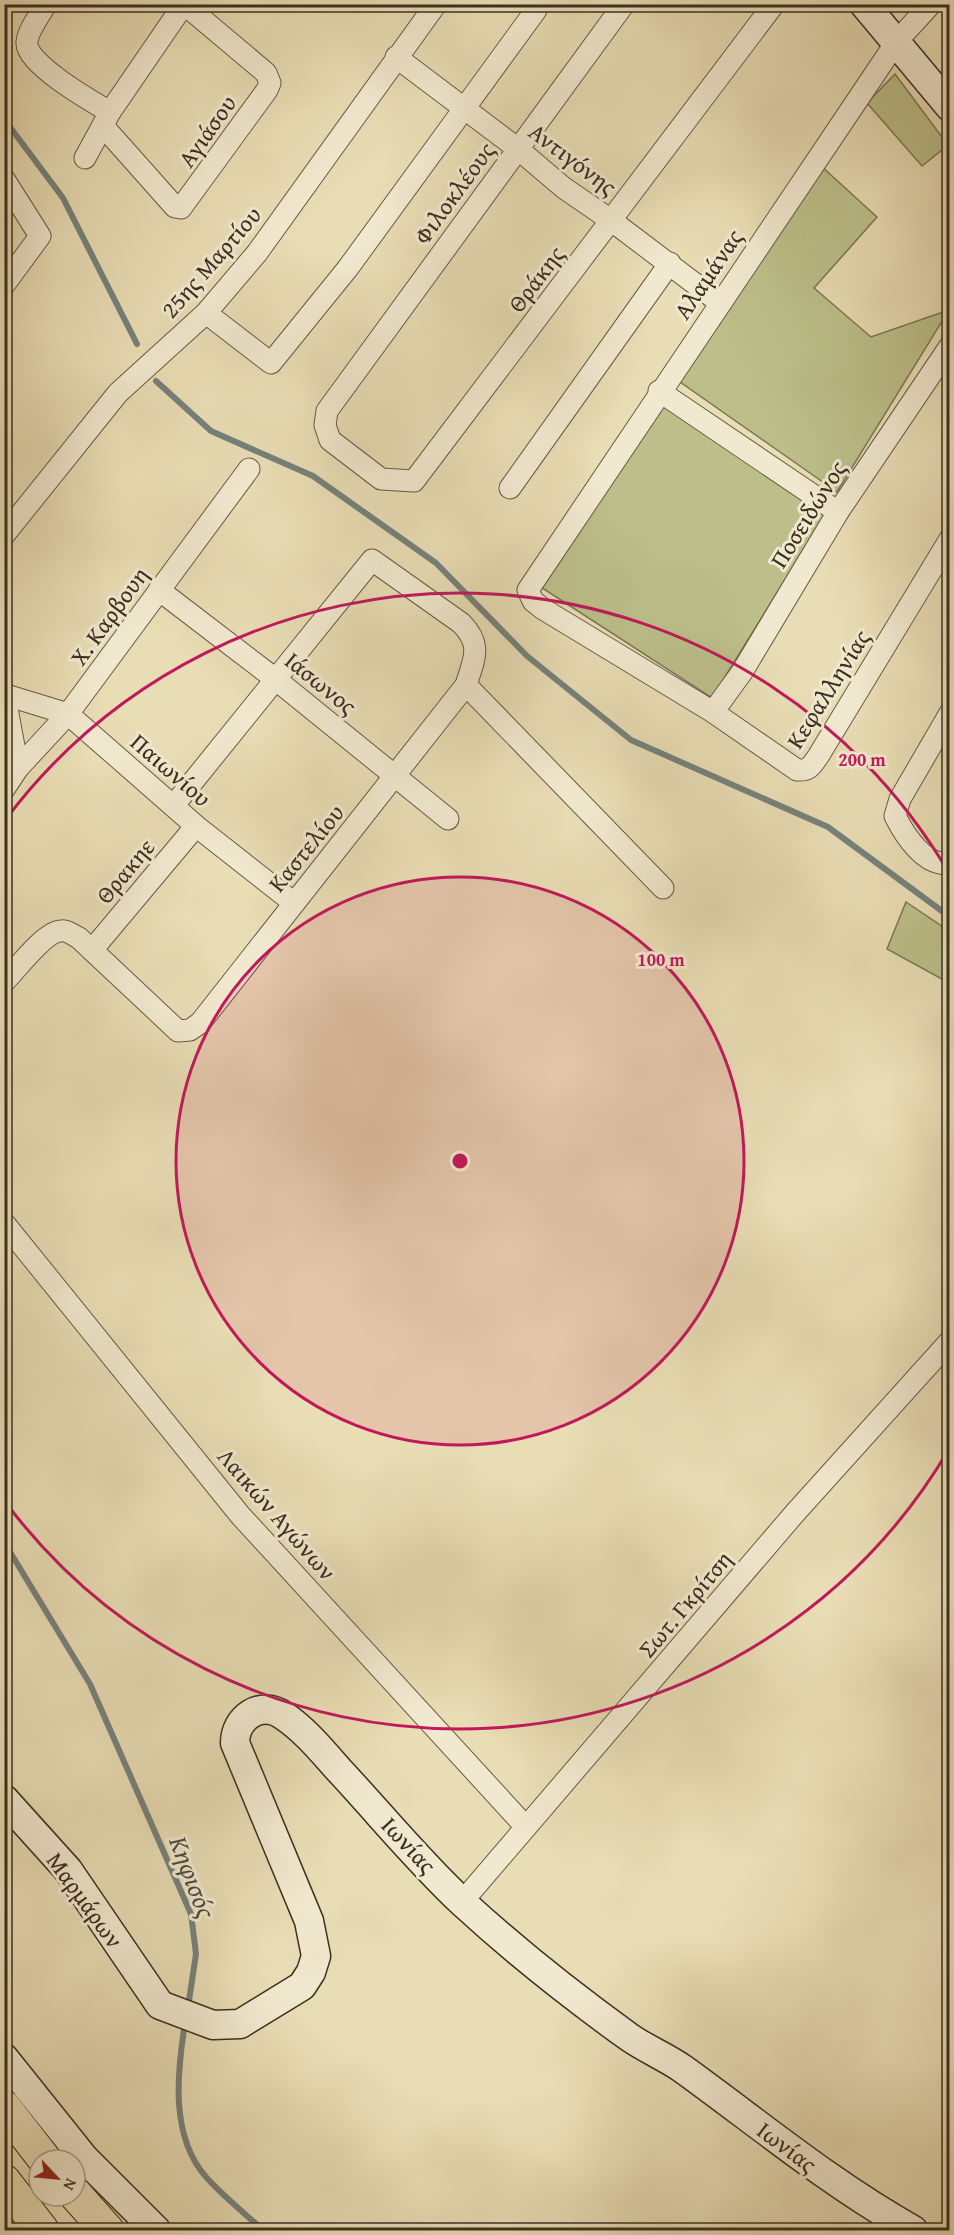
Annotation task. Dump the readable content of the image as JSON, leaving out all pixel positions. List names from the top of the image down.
{
  "streets": {
    "street": [
      "Αγιάσου",
      "Αντιγόνης",
      "Φιλοκλέους",
      "25ης Μαρτίου",
      "Αλαμάνας",
      "Θράκης",
      "Ποσειδώνος",
      "Χ. Καρβουη",
      "Ιάσωνος",
      "Κεφαλληνίας",
      "Παιωνίου",
      "Καστελίου",
      "Θρακηε",
      "Λαικών Αγώνων",
      "Σωτ. Γκρίτση",
      "Ιωνίας",
      "Μαρμάρων"
    ]
  },
  "crossings": [
    ["Αντιγόνης", "Φιλοκλέους"],
    ["Αντιγόνης", "25ης Μαρτίου"],
    ["Αντιγόνης", "Αλαμάνας"],
    ["Αντιγόνης", "Θράκης"],
    ["Φιλοκλέους", "Θράκης"],
    ["Αλαμάνας", "Ποσειδώνος"],
    ["Αλαμάνας", "Κεφαλληνίας"],
    ["Ποσειδώνος", "Κεφαλληνίας"],
    ["Χ. Καρβουη", "Ιάσωνος"],
    ["Χ. Καρβουη", "Παιωνίου"],
    ["Ιάσωνος", "Καστελίου"],
    ["Παιωνίου", "Καστελίου"],
    ["Παιωνίου", "Θρακηε"],
    ["Καστελίου", "Θρακηε"],
    ["Λαικών Αγώνων", "Σωτ. Γκρίτση"],
    ["Σωτ. Γκρίτση", "Ιωνίας"],
    ["Ιωνίας", "Μαρμάρων"]
  ],
  "water": ["Κηφισός"],
  "north": "bottom right",
  "rings": ["200 m", "100 m"]
}
